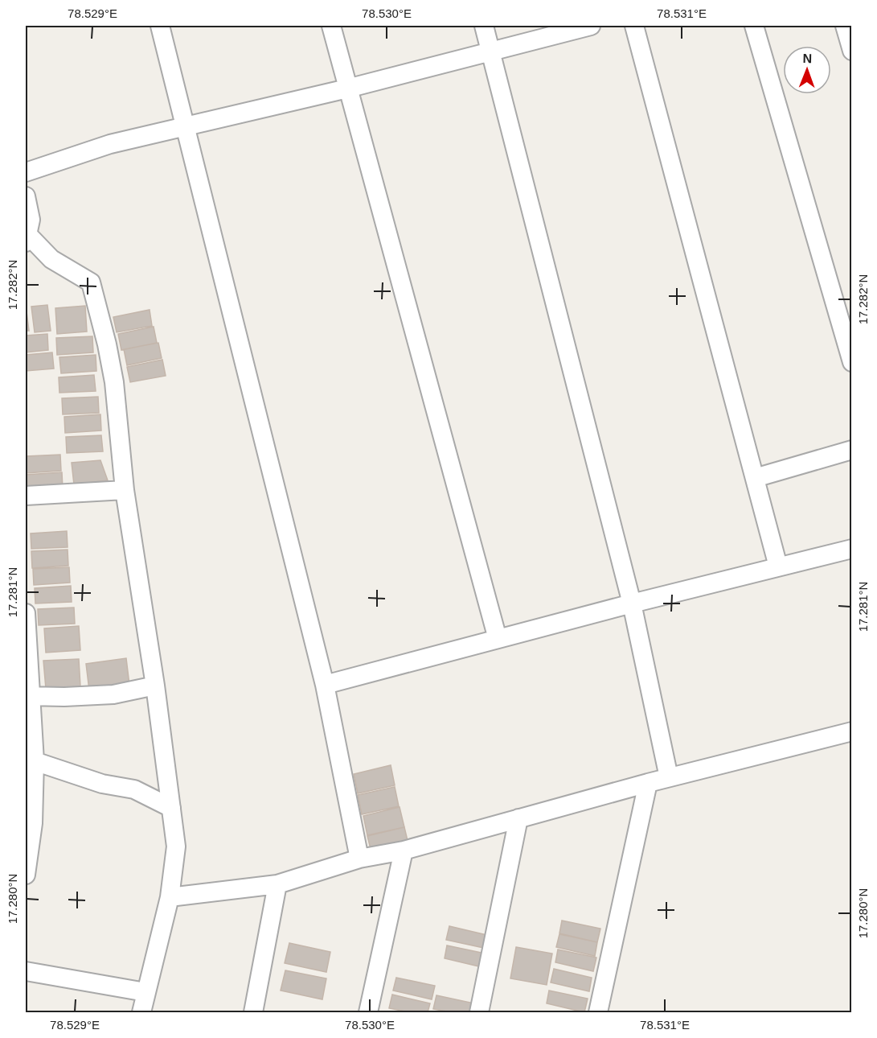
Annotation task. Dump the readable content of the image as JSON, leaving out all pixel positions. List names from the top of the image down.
{
  "north": "top",
  "coordinates": [
    "78.529°E",
    "78.530°E",
    "78.531°E",
    "17.282°N",
    "17.281°N",
    "17.280°N"
  ]
}
